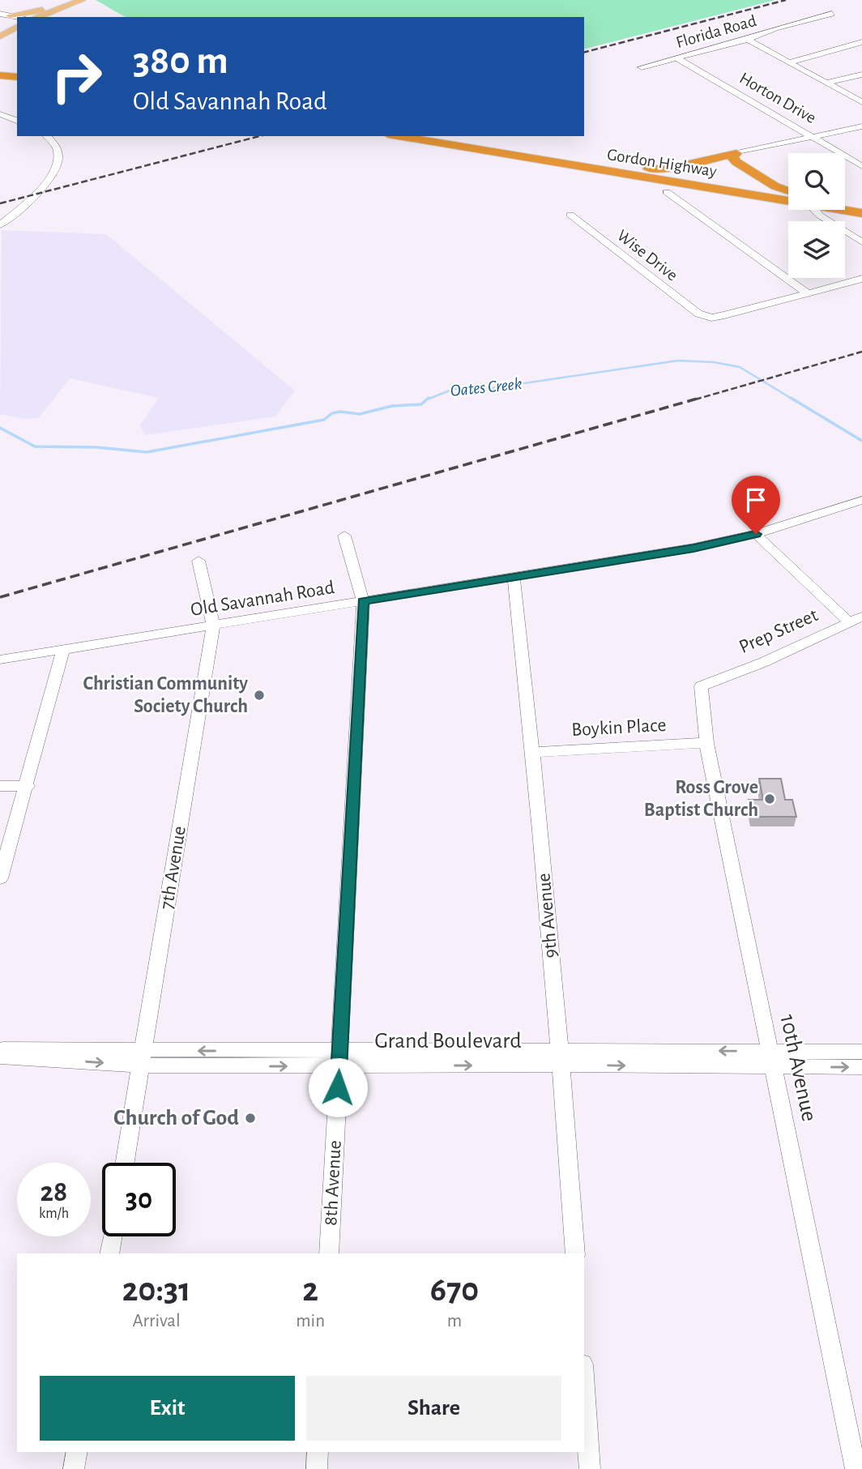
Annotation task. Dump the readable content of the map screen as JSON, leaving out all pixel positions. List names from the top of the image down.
{
  "streets": {
    "highway": ["Gordon Highway"],
    "street": [
      "Florida Road",
      "Horton Drive",
      "Wise Drive",
      "Old Savannah Road",
      "Prep Street",
      "Boykin Place",
      "7th Avenue",
      "9th Avenue",
      "Grand Boulevard",
      "10th Avenue",
      "8th Avenue"
    ]
  },
  "crossings": [
    ["Florida Road", "Horton Drive"],
    ["Old Savannah Road", "7th Avenue"],
    ["Old Savannah Road", "9th Avenue"],
    ["Old Savannah Road", "8th Avenue"],
    ["Prep Street", "10th Avenue"],
    ["Boykin Place", "9th Avenue"],
    ["Boykin Place", "10th Avenue"],
    ["7th Avenue", "Grand Boulevard"],
    ["9th Avenue", "Grand Boulevard"],
    ["Grand Boulevard", "10th Avenue"],
    ["Grand Boulevard", "8th Avenue"]
  ],
  "water": ["Oates Creek"],
  "places": ["Christian Community Society Church", "Ross Grove Baptist Church", "Church of God"],
  "page": {
    "turn": ["380 m", "Old Savannah Road"],
    "speed": "28 km/h",
    "limit": "30",
    "eta": [
      "20:31",
      "Arrival",
      "2",
      "min",
      "670",
      "m"
    ],
    "buttons": ["Exit", "Share"]
  }
}
